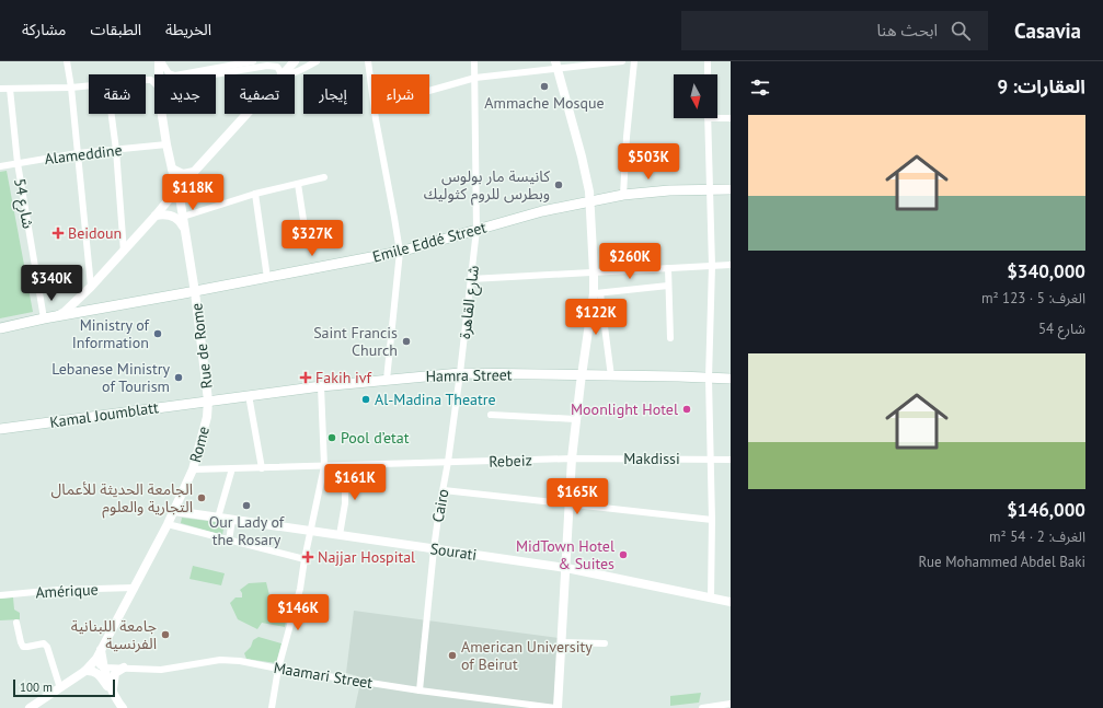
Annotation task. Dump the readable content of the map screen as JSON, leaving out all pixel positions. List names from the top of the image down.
{
  "streets": {
    "main road": ["Emile Eddé Street", "Hamra Street", "Kamal Joumblatt"],
    "street": [
      "Alameddine",
      "شارع 54",
      "شارع القاهرة",
      "Rue de Rome",
      "Rome",
      "Makdissi",
      "Rebeiz",
      "Cairo",
      "Sourati",
      "Amérique",
      "Maamari Street"
    ]
  },
  "crossings": [
    ["Alameddine", "شارع 54"],
    ["شارع 54", "Emile Eddé Street"],
    ["Emile Eddé Street", "شارع القاهرة"],
    ["Emile Eddé Street", "Rue de Rome"],
    ["شارع القاهرة", "Hamra Street"],
    ["شارع القاهرة", "Cairo"],
    ["Rue de Rome", "Hamra Street"],
    ["Rue de Rome", "Kamal Joumblatt"],
    ["Rue de Rome", "Rome"],
    ["Hamra Street", "Kamal Joumblatt"],
    ["Hamra Street", "Rome"],
    ["Hamra Street", "Cairo"],
    ["Kamal Joumblatt", "Rome"],
    ["Rome", "Sourati"],
    ["Makdissi", "Rebeiz"],
    ["Rebeiz", "Cairo"],
    ["Cairo", "Sourati"],
    ["Cairo", "Maamari Street"]
  ],
  "places": {
    "other": [
      "Ammache Mosque",
      "كانيسة مار بولوس وبطرس للروم كثوليك",
      "Ministry of Information",
      "Saint Francis Church",
      "Lebanese Ministry of Tourism",
      "Al-Madina Theatre",
      "Moonlight Hotel",
      "Pool d’etat",
      "الجامعة الحديثة للأعمال التجارية والعلوم",
      "Our Lady of the Rosary",
      "MidTown Hotel & Suites",
      "جامعة اللبنانية الفرنسية",
      "American University of Beirut"
    ],
    "health": ["Beidoun", "Fakih ivf", "Najjar Hospital"]
  },
  "scale_bar": "100 m",
  "north": "bottom",
  "page": {
    "header": "Casavia",
    "search": "ابحث هنا",
    "nav": ["الخريطة", "الطبقات", "مشاركة"],
    "heading": "العقارات: 9",
    "chip": [
      "شراء",
      "إيجار",
      "تصفية",
      "جديد",
      "شقة"
    ],
    "list": [
      {
        "name": "$340,000",
        "note": "الغرف: 5 · 123 m² · شارع 54"
      },
      {
        "name": "$146,000",
        "note": "الغرف: 2 · 54 m² · Rue Mohammed Abdel Baki"
      }
    ],
    "price": [
      "$503K",
      "$118K",
      "$327K",
      "$260K",
      "$340K",
      "$122K",
      "$161K",
      "$165K",
      "$146K"
    ],
    "scale": "100 m"
  }
}
